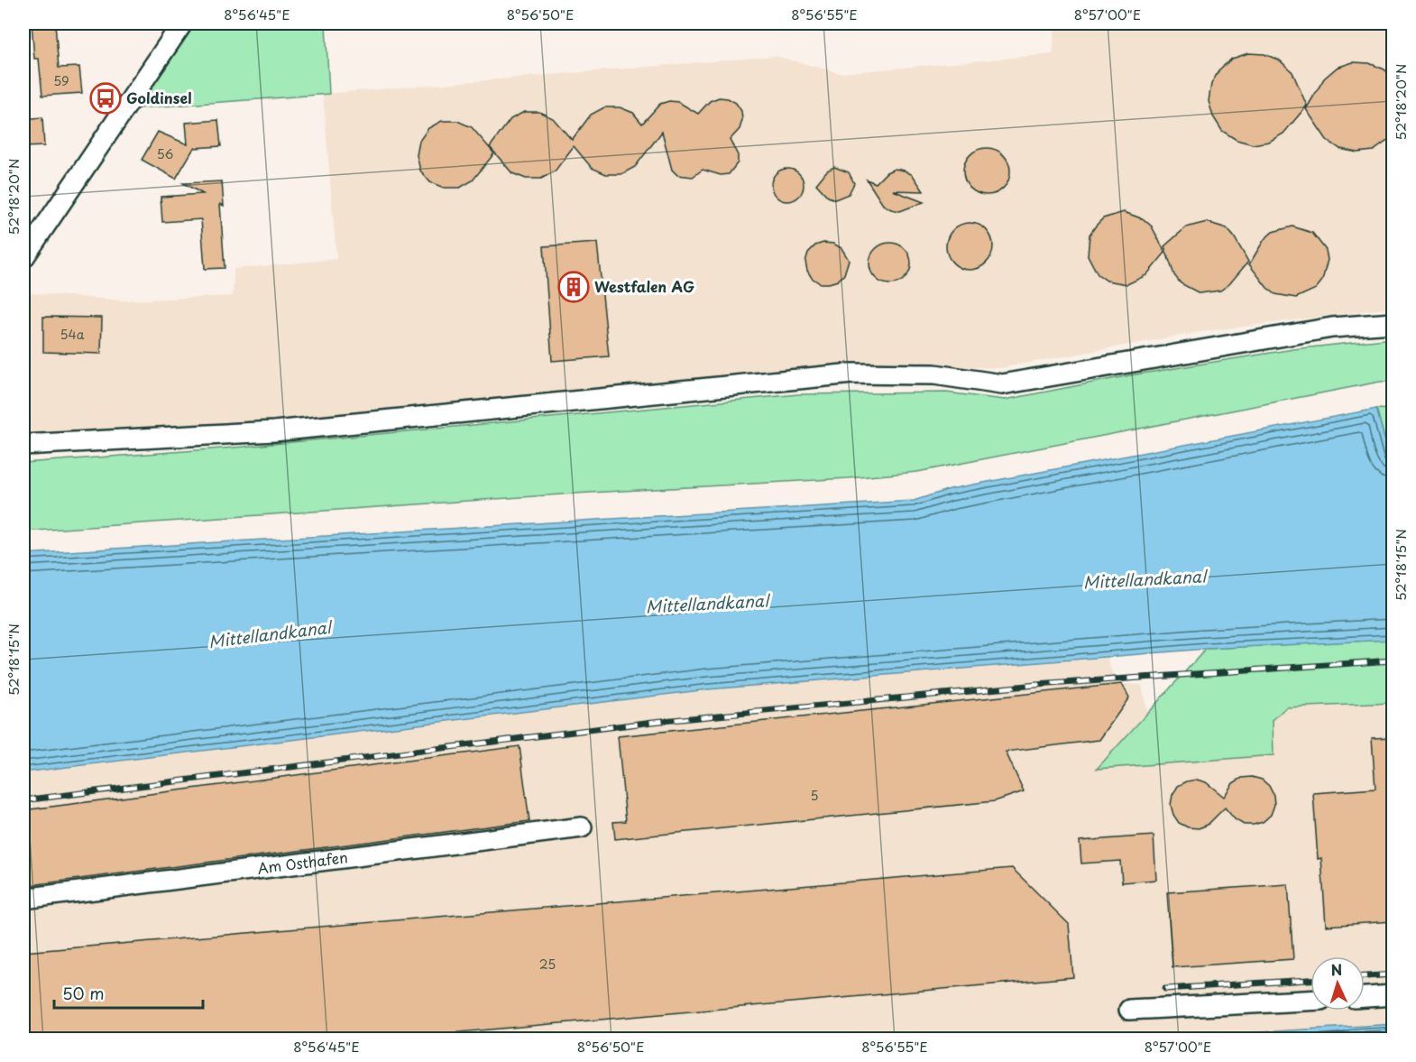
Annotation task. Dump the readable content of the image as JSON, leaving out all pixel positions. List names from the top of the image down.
{
  "streets": {
    "street": ["Am Osthafen"]
  },
  "water": ["Mittellandkanal"],
  "places": {
    "bus stop": ["Goldinsel"],
    "building": ["Westfalen AG"]
  },
  "house_numbers": [
    "59",
    "56",
    "54a",
    "5",
    "25"
  ],
  "scale_bar": "50 m",
  "north": "top",
  "coordinates": [
    "8°56'45\"E",
    "8°56'50\"E",
    "8°56'55\"E",
    "8°57'00\"E",
    "52°18'20\"N",
    "52°18'15\"N"
  ]
}
